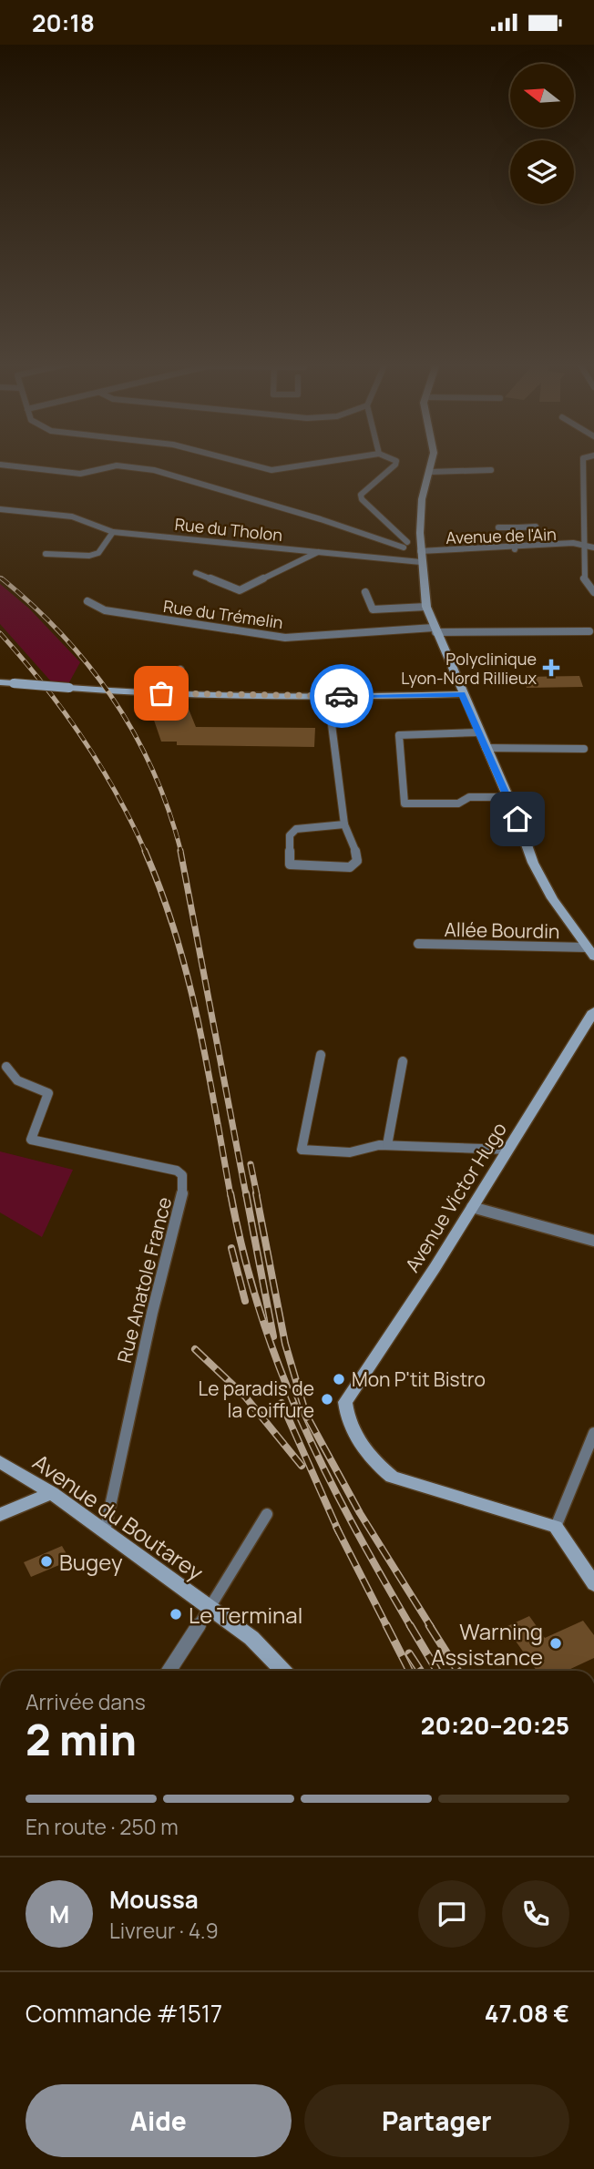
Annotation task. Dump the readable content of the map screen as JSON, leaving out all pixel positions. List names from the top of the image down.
{
  "streets": {
    "street": [
      "Rue du Tholon",
      "Avenue de l'Ain",
      "Rue du Trémelin",
      "Allée Bourdin",
      "Avenue Victor Hugo",
      "Rue Anatole France",
      "Avenue du Boutarey"
    ]
  },
  "crossings": [
    ["Rue Anatole France", "Avenue du Boutarey"]
  ],
  "places": {
    "health": ["Polyclinique Lyon-Nord Rillieux"],
    "other": [
      "Mon P'tit Bistro",
      "Le paradis de la coiffure",
      "Bugey",
      "Le Terminal",
      "Warning Assistance"
    ]
  },
  "north": "left",
  "page": {
    "status": "20:18",
    "heading": ["2 min", "Arrivée dans", "20:20–20:25"],
    "panel": [
      "Moussa",
      "Livreur · 4.9",
      "Commande #1517",
      "47.08 €"
    ],
    "bar": "En route · 250 m",
    "round": "M",
    "buttons": ["Aide", "Partager"]
  }
}
